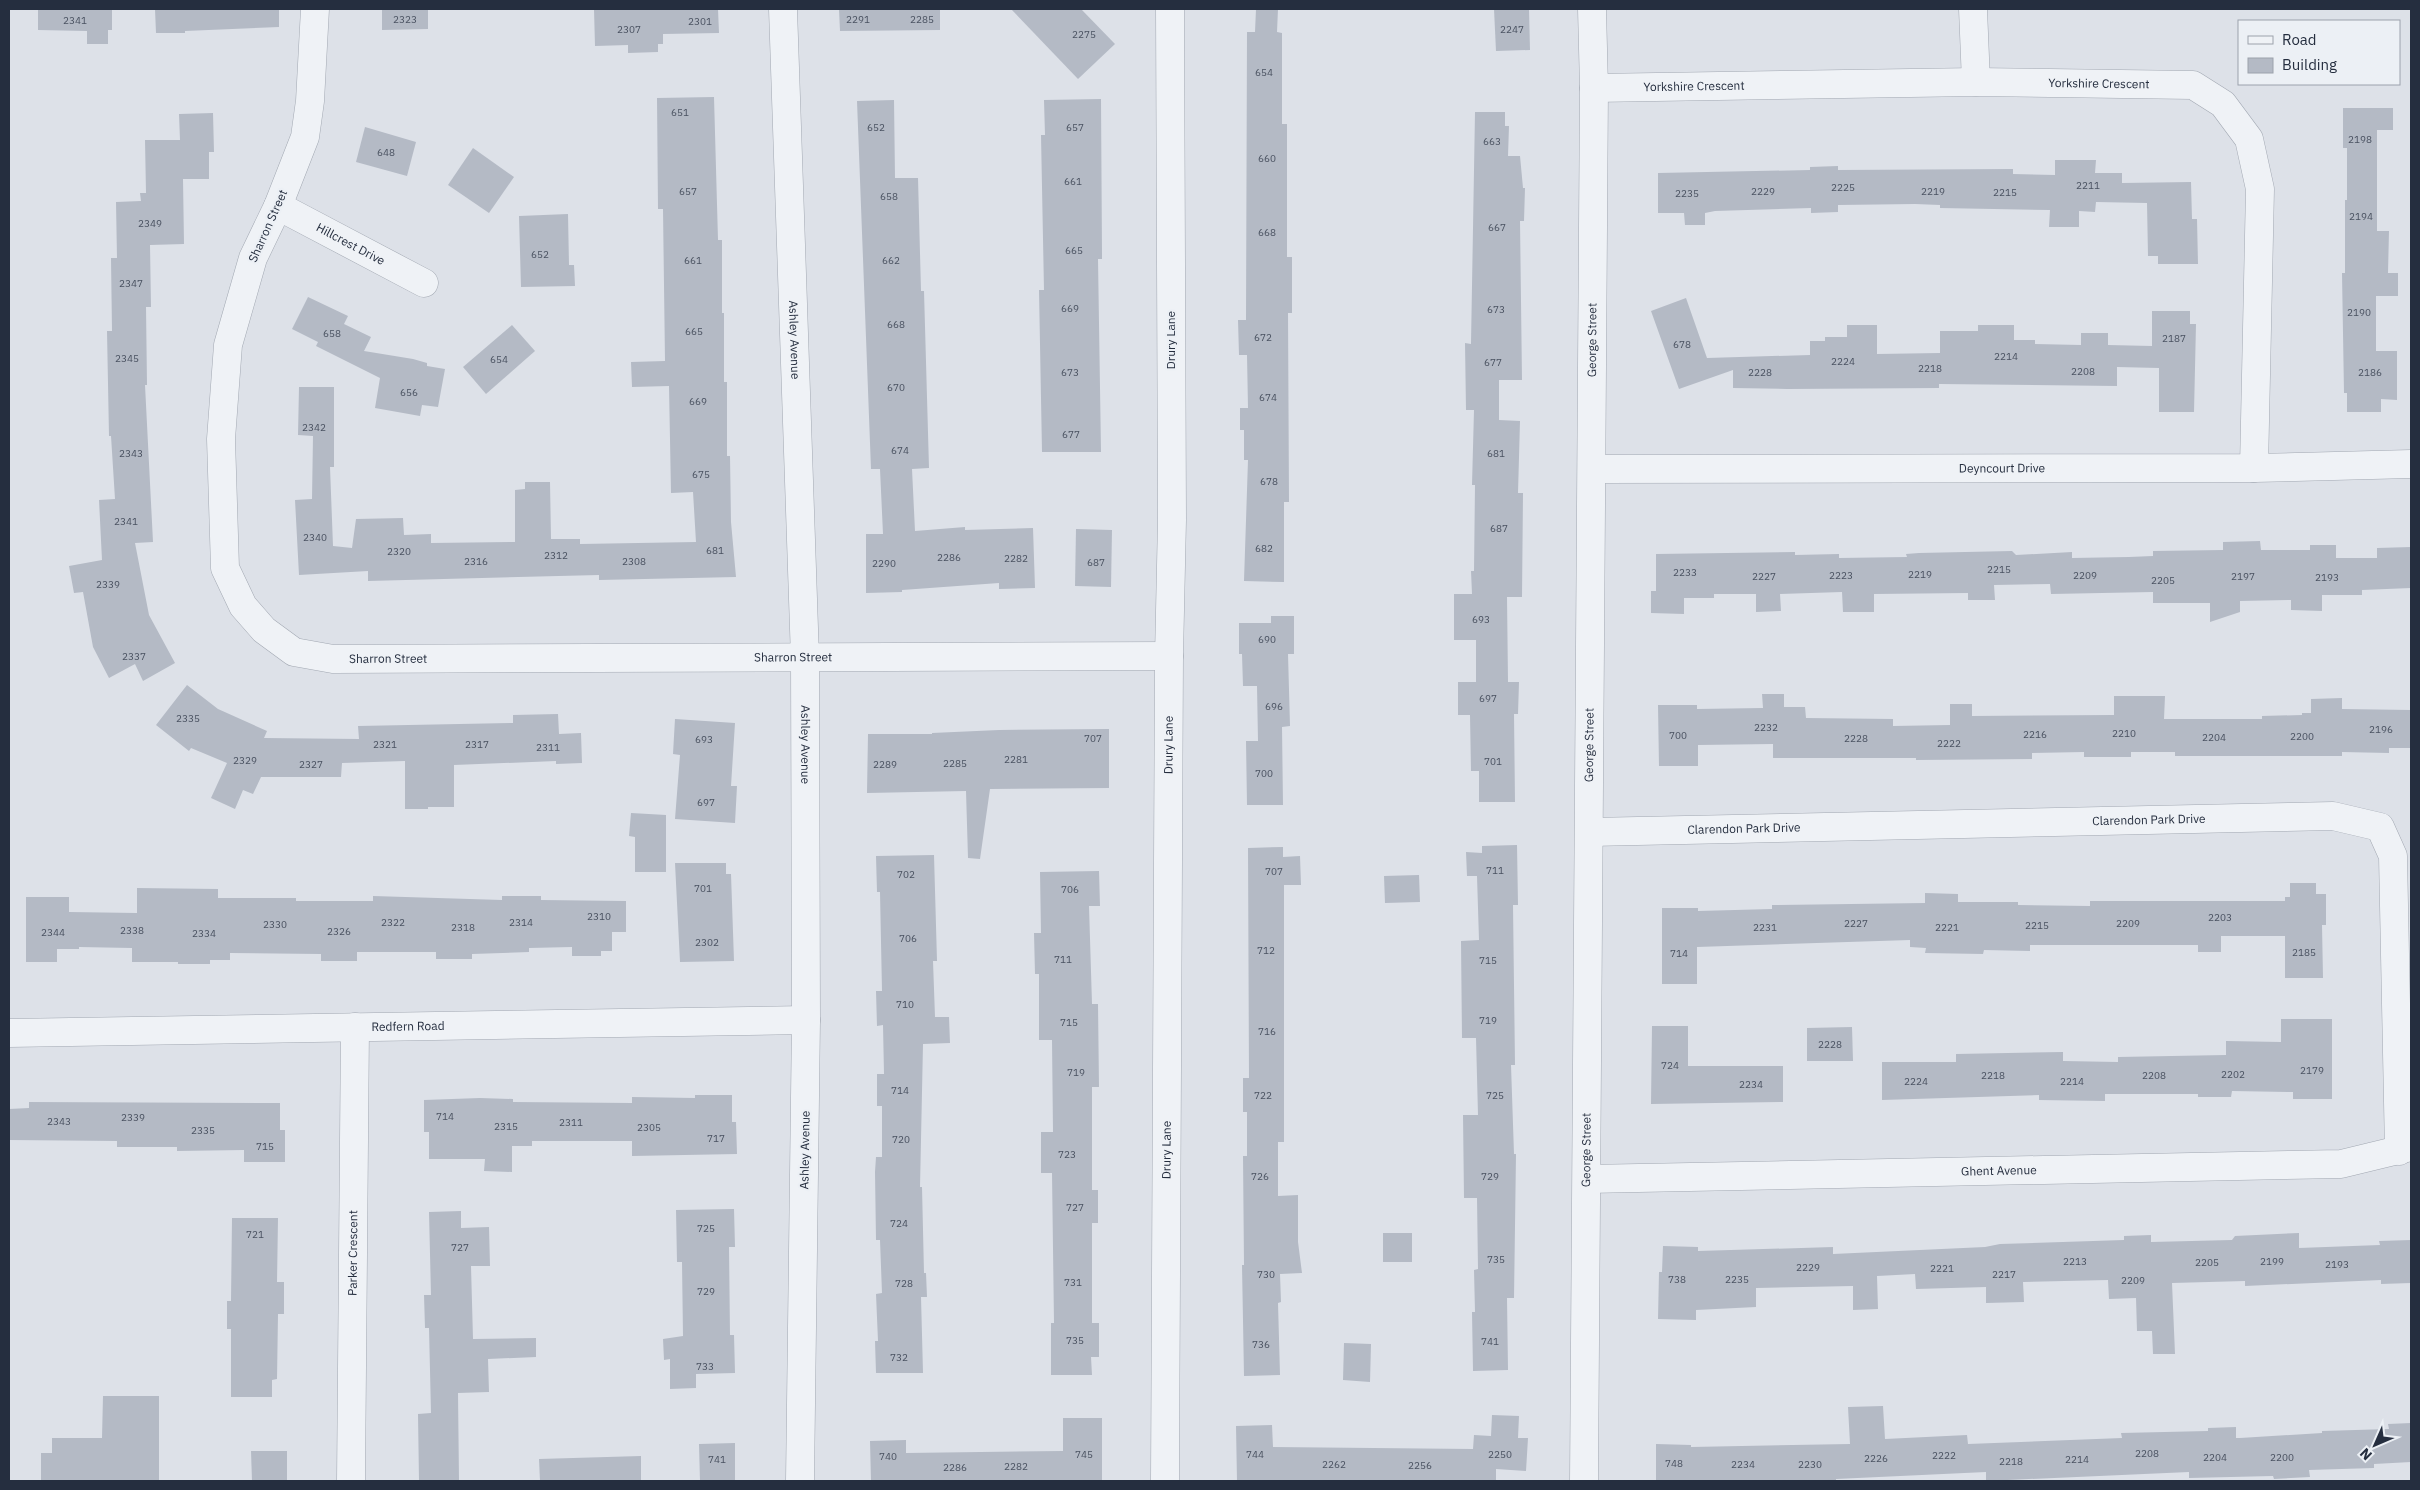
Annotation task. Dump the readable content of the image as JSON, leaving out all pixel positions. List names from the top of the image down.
{
  "streets": {
    "street": [
      "Yorkshire Crescent",
      "Sharron Street",
      "Hillcrest Drive",
      "Ashley Avenue",
      "Drury Lane",
      "George Street",
      "Deyncourt Drive",
      "Clarendon Park Drive",
      "Redfern Road",
      "Ghent Avenue",
      "Parker Crescent"
    ]
  },
  "crossings": [
    ["Yorkshire Crescent", "George Street"],
    ["Yorkshire Crescent", "Deyncourt Drive"],
    ["Sharron Street", "Hillcrest Drive"],
    ["Sharron Street", "Ashley Avenue"],
    ["Sharron Street", "Drury Lane"],
    ["Ashley Avenue", "Redfern Road"],
    ["George Street", "Deyncourt Drive"],
    ["George Street", "Clarendon Park Drive"],
    ["George Street", "Ghent Avenue"],
    ["Clarendon Park Drive", "Ghent Avenue"],
    ["Redfern Road", "Parker Crescent"]
  ],
  "house_numbers": [
    "2323",
    "2291",
    "2285",
    "2341",
    "2301",
    "2307",
    "2247",
    "2275",
    "654",
    "651",
    "652",
    "657",
    "2198",
    "663",
    "648",
    "660",
    "661",
    "2211",
    "2225",
    "657",
    "2229",
    "2219",
    "2215",
    "2235",
    "658",
    "2194",
    "2349",
    "667",
    "668",
    "665",
    "652",
    "661",
    "662",
    "2347",
    "669",
    "673",
    "2190",
    "668",
    "665",
    "658",
    "672",
    "2187",
    "678",
    "2214",
    "2345",
    "654",
    "2224",
    "677",
    "2218",
    "2208",
    "673",
    "2228",
    "2186",
    "670",
    "656",
    "674",
    "669",
    "2342",
    "677",
    "674",
    "2343",
    "681",
    "675",
    "678",
    "2341",
    "687",
    "2340",
    "682",
    "681",
    "2320",
    "2312",
    "2286",
    "2282",
    "2316",
    "2308",
    "687",
    "2290",
    "2215",
    "2233",
    "2219",
    "2223",
    "2209",
    "2227",
    "2197",
    "2193",
    "2205",
    "2339",
    "693",
    "690",
    "2337",
    "697",
    "696",
    "2335",
    "2232",
    "2196",
    "2210",
    "2216",
    "700",
    "2200",
    "2204",
    "707",
    "2228",
    "693",
    "2222",
    "2321",
    "2317",
    "2311",
    "2281",
    "2329",
    "701",
    "2285",
    "2327",
    "2289",
    "700",
    "697",
    "711",
    "707",
    "702",
    "701",
    "706",
    "2310",
    "2203",
    "2322",
    "2314",
    "2227",
    "2209",
    "2330",
    "2215",
    "2318",
    "2231",
    "2221",
    "2338",
    "2326",
    "2344",
    "2334",
    "706",
    "2302",
    "712",
    "2185",
    "714",
    "711",
    "715",
    "710",
    "719",
    "715",
    "716",
    "2228",
    "724",
    "2179",
    "719",
    "2202",
    "2218",
    "2208",
    "2224",
    "2214",
    "2234",
    "714",
    "722",
    "725",
    "714",
    "2339",
    "2343",
    "2311",
    "2315",
    "2305",
    "2335",
    "717",
    "720",
    "715",
    "723",
    "726",
    "729",
    "727",
    "724",
    "725",
    "721",
    "727",
    "735",
    "2213",
    "2199",
    "2205",
    "2193",
    "2229",
    "2221",
    "730",
    "2217",
    "738",
    "2235",
    "2209",
    "731",
    "728",
    "729",
    "735",
    "741",
    "736",
    "732",
    "733",
    "2208",
    "745",
    "744",
    "2250",
    "2222",
    "740",
    "2204",
    "2200",
    "2226",
    "741",
    "2214",
    "2218",
    "748",
    "2262",
    "2234",
    "2230",
    "2256",
    "2282",
    "2286"
  ],
  "legend": ["Road", "Building"],
  "north": "bottom left"
}
